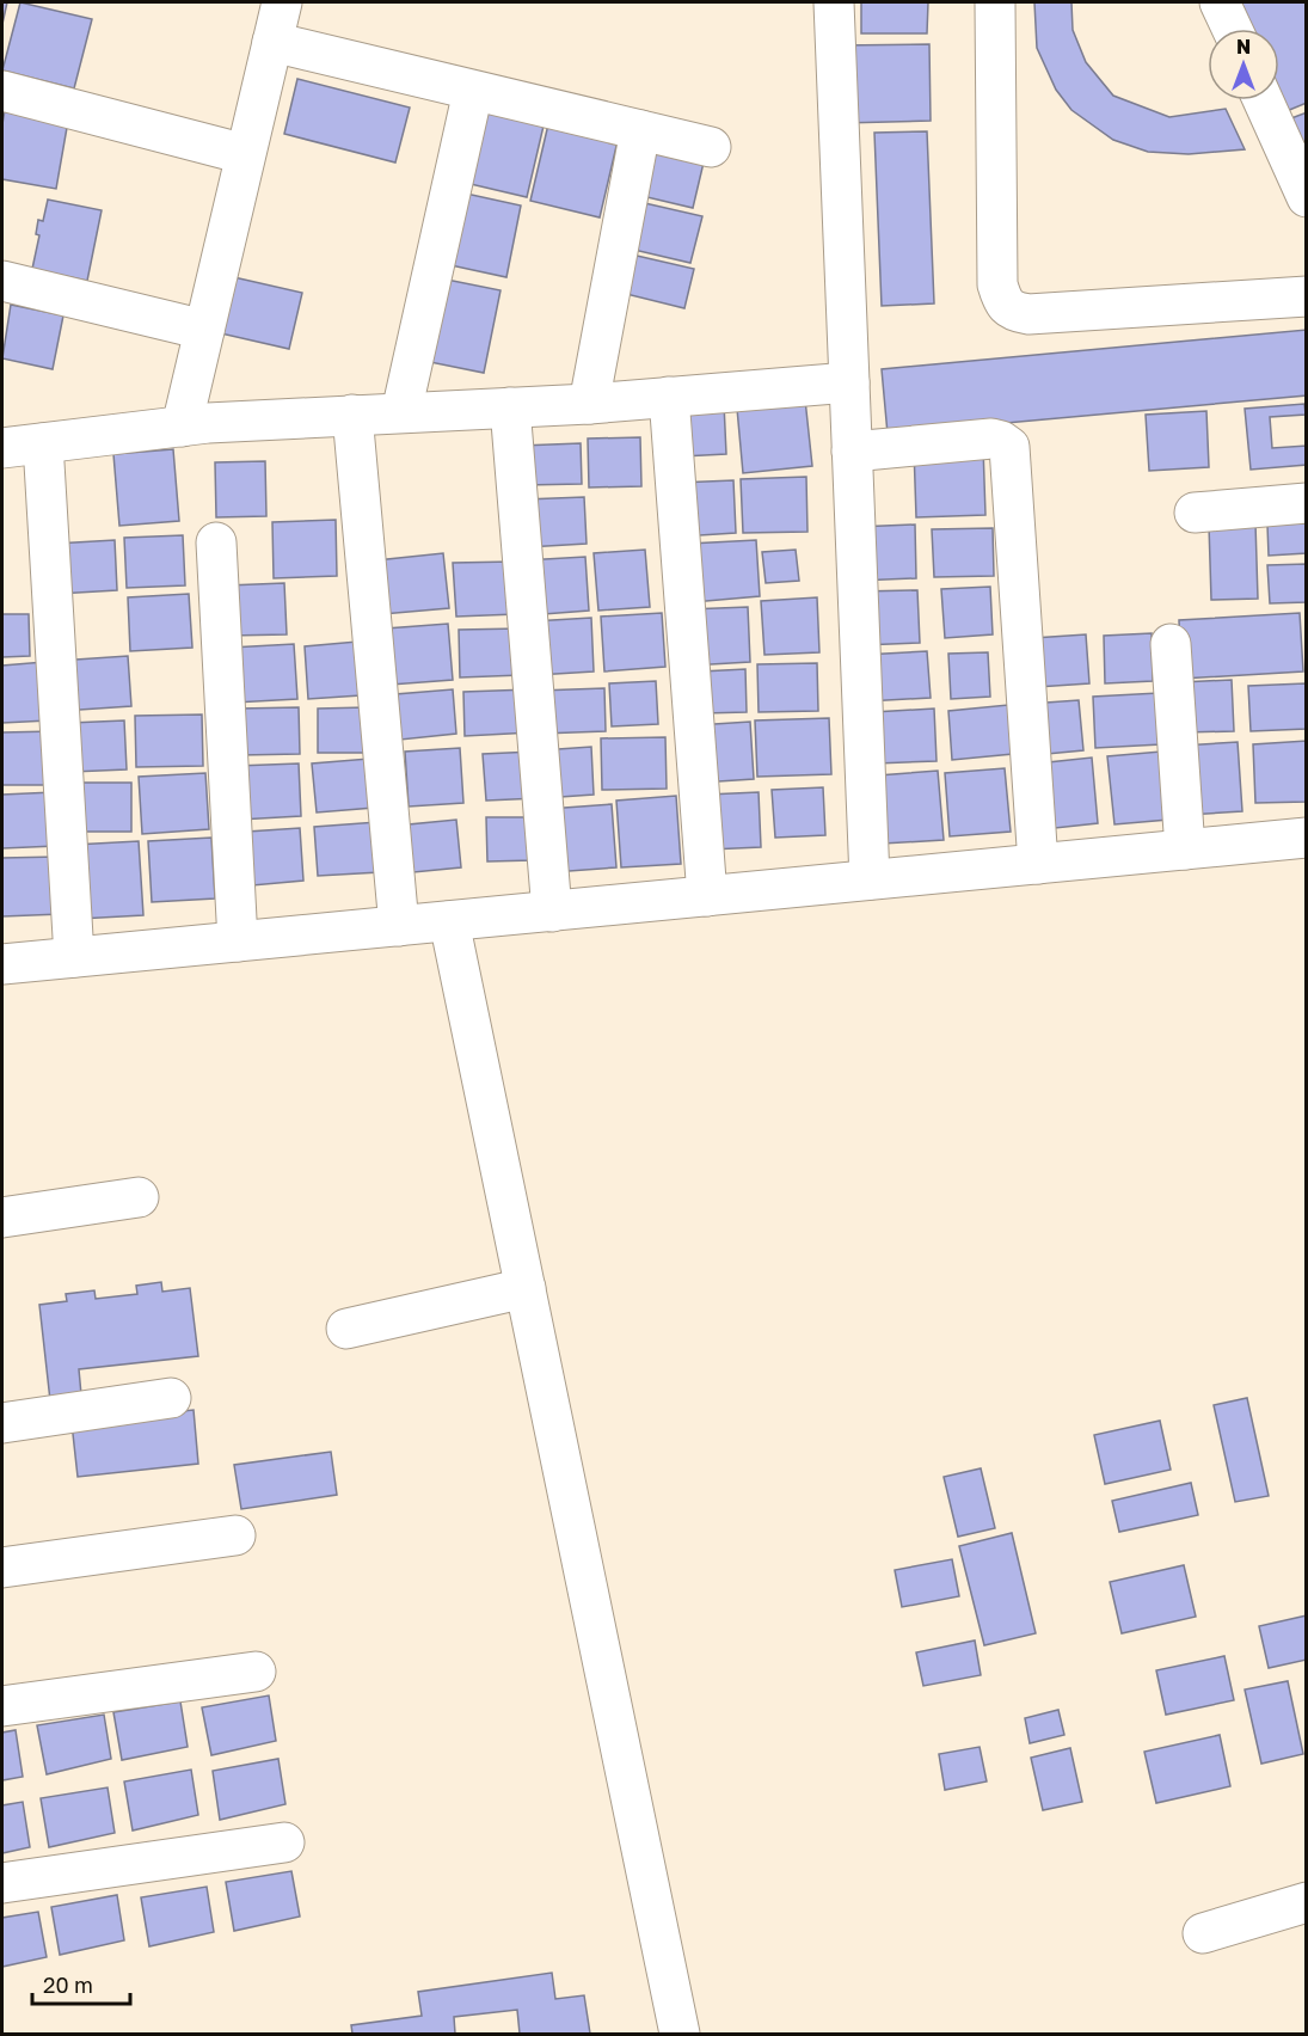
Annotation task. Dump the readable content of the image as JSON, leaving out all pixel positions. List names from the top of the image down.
{
  "scale_bar": "20 m",
  "north": "top"
}
